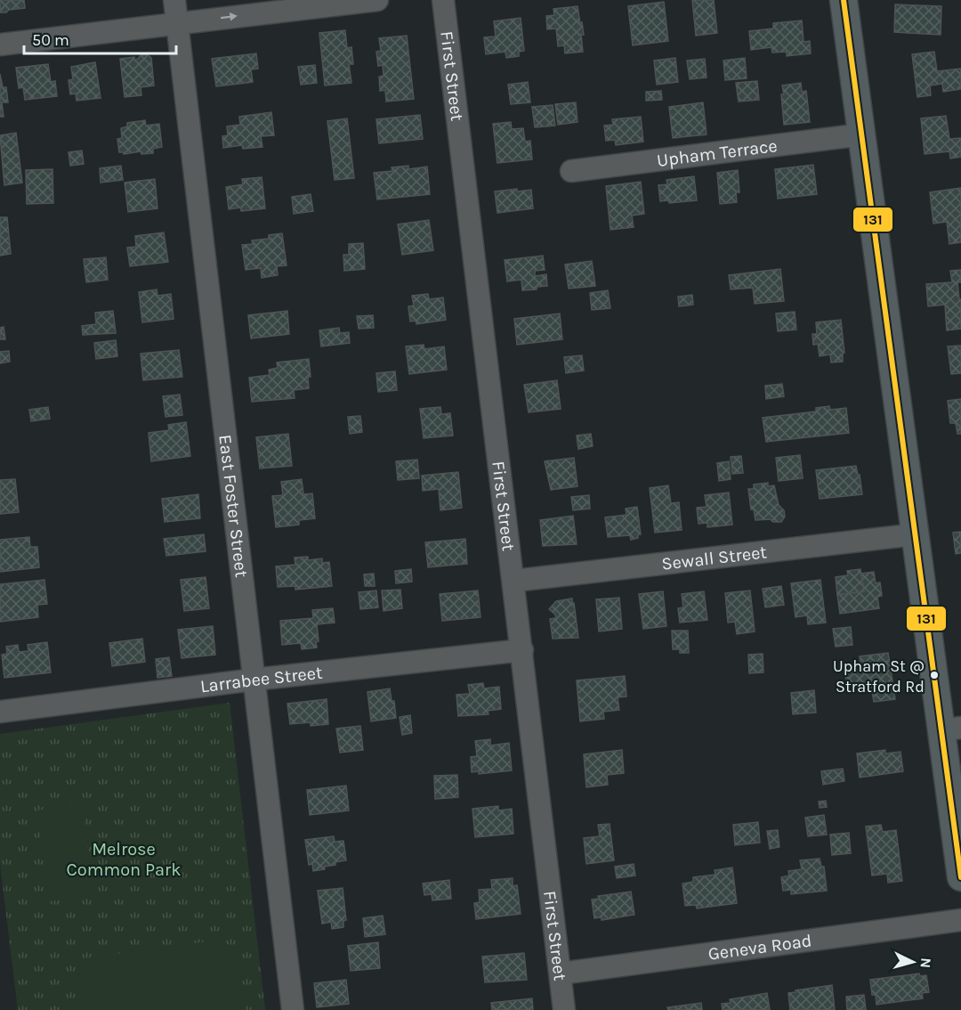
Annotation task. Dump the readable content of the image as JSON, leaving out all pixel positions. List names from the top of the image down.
{
  "streets": {
    "street": [
      "First Street",
      "Upham Terrace",
      "East Foster Street",
      "Sewall Street",
      "Larrabee Street",
      "Geneva Road"
    ]
  },
  "crossings": [
    ["First Street", "Sewall Street"],
    ["First Street", "Larrabee Street"],
    ["First Street", "Geneva Road"],
    ["East Foster Street", "Larrabee Street"]
  ],
  "parks": ["Melrose Common Park"],
  "places": ["Upham St @ Stratford Rd"],
  "lines": ["transit line 131"],
  "scale_bar": "50 m",
  "north": "right"
}
